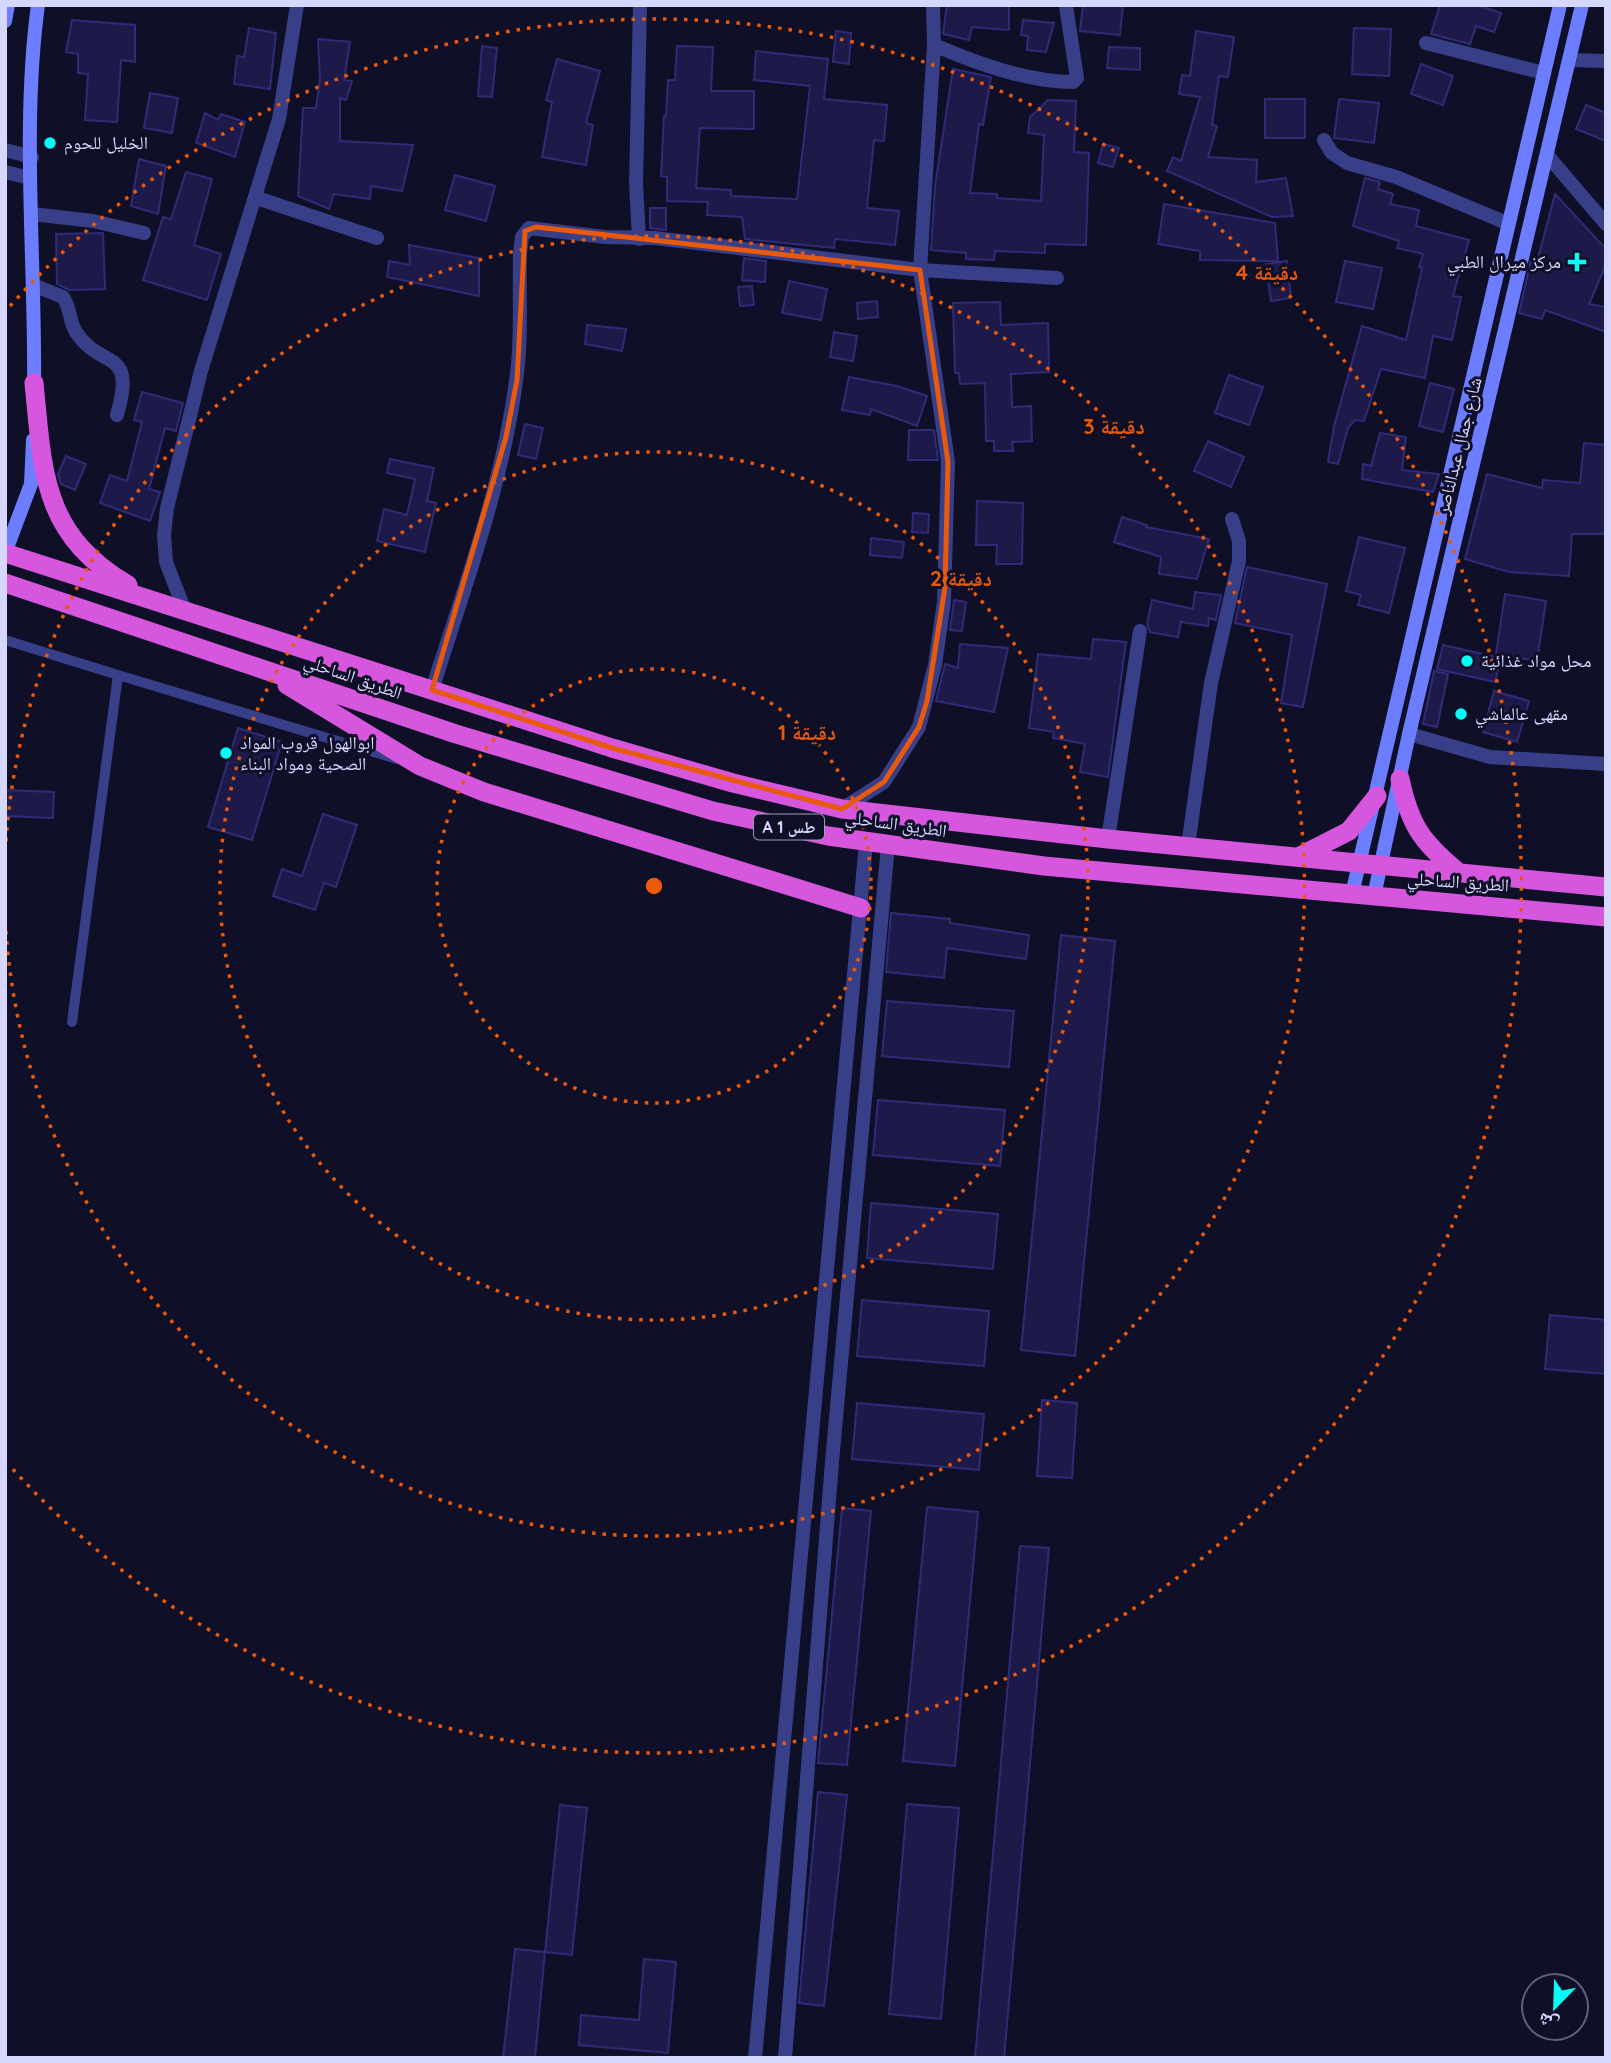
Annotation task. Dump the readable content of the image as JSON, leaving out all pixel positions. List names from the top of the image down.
{
  "streets": {
    "highway": ["الطريق الساحلي", "A 1 طس"],
    "main road": ["شارع جمال عبدالناصر"]
  },
  "crossings": [
    ["شارع جمال عبدالناصر", "الطريق الساحلي"]
  ],
  "places": {
    "other": [
      "الخليل للحوم",
      "محل مواد غذائية",
      "مقهى عالماشي",
      "ابوالهول قروب المواد الصحية ومواد البناء"
    ],
    "health": ["مركز ميرال الطبي"]
  },
  "north": "bottom left",
  "rings": [
    "4 دقيقة",
    "3 دقيقة",
    "2 دقيقة",
    "1 دقيقة"
  ]
}
